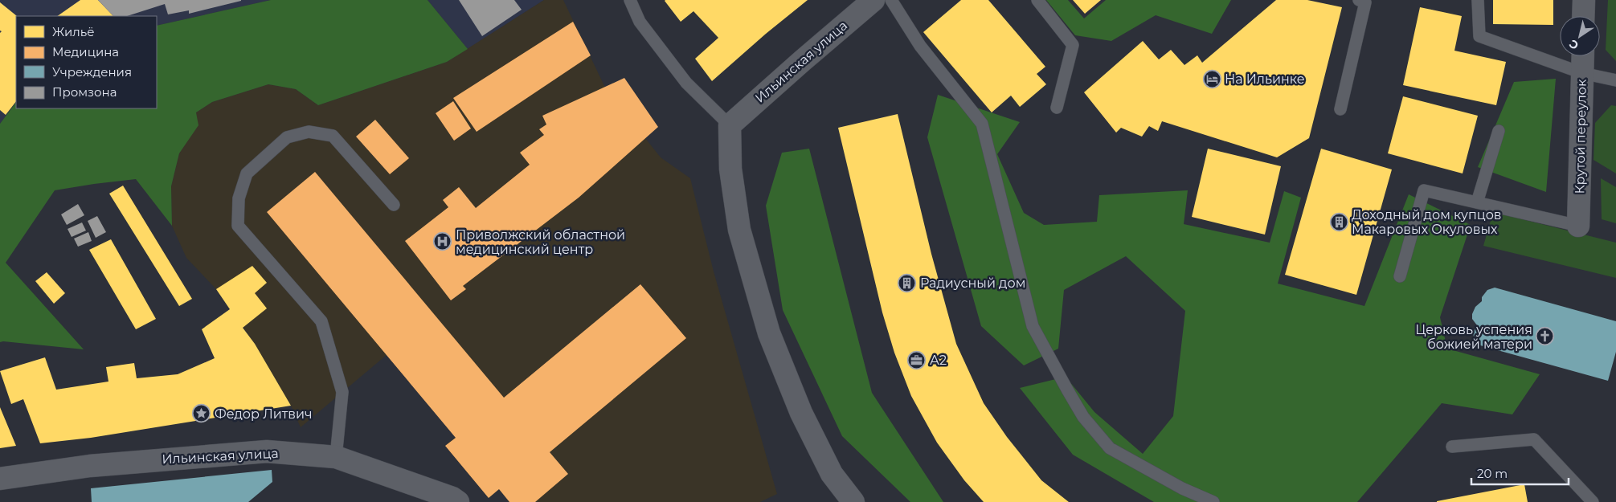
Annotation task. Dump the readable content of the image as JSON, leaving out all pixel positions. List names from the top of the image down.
{
  "streets": {
    "street": ["Ильинская улица", "Крутой переулок"]
  },
  "places": {
    "hotel": ["На Ильинке"],
    "building": ["Доходный дом купцов Макаровых Окуловых", "Радиусный дом"],
    "hospital": ["Приволжский областной медицинский центр"],
    "church": ["Церковь успения божией матери"],
    "office": ["А2"],
    "place": ["Федор Литвич"]
  },
  "legend": [
    "Жильё",
    "Медицина",
    "Учреждения",
    "Промзона"
  ],
  "scale_bar": "20 m",
  "north": "bottom left"
}
